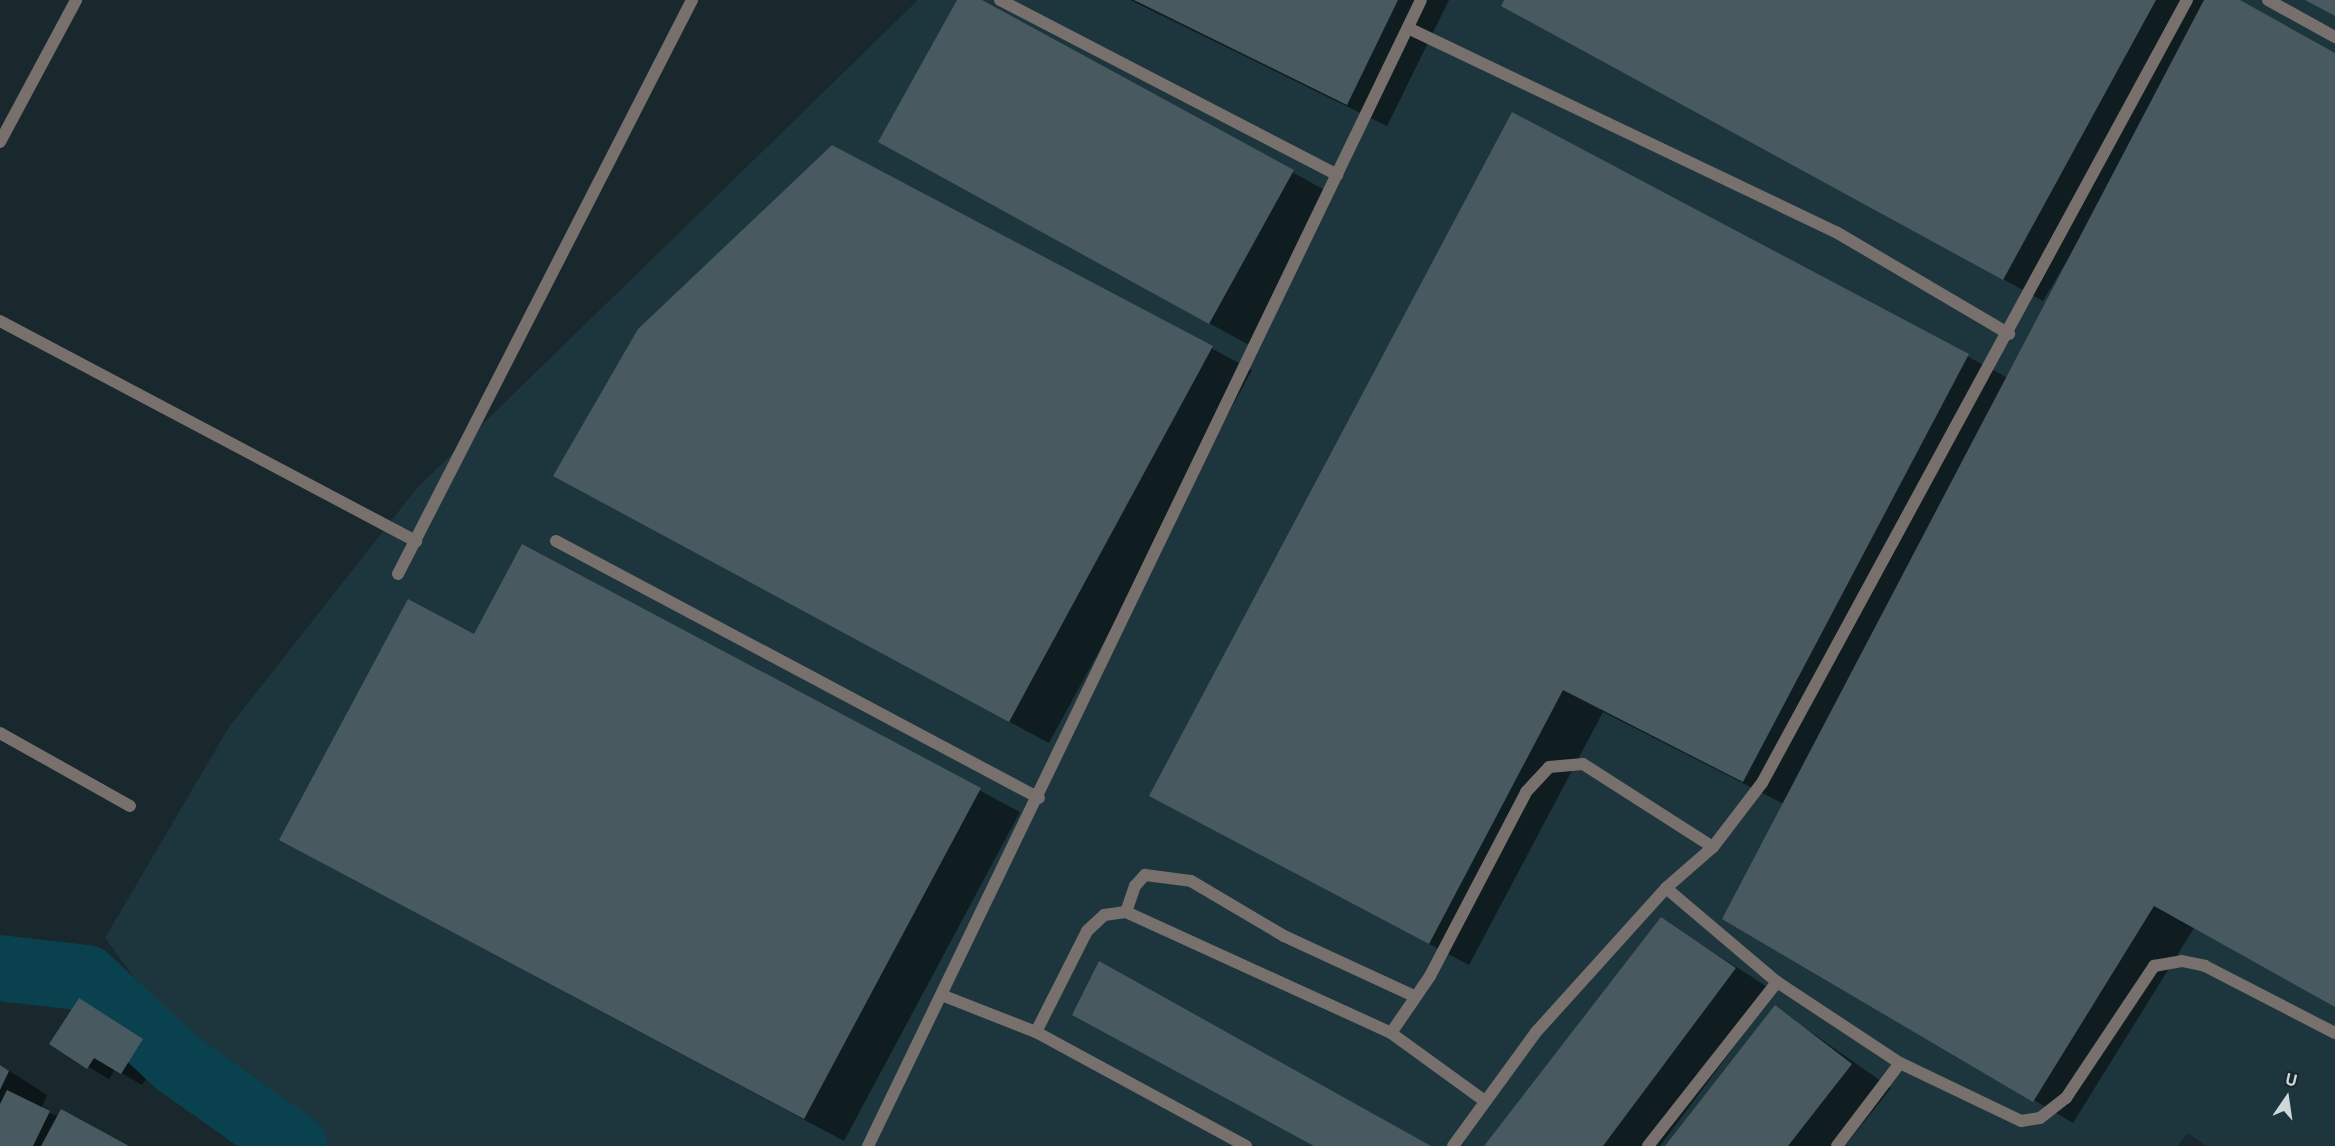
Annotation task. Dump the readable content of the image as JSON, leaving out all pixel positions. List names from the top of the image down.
{
  "north": "top"
}
